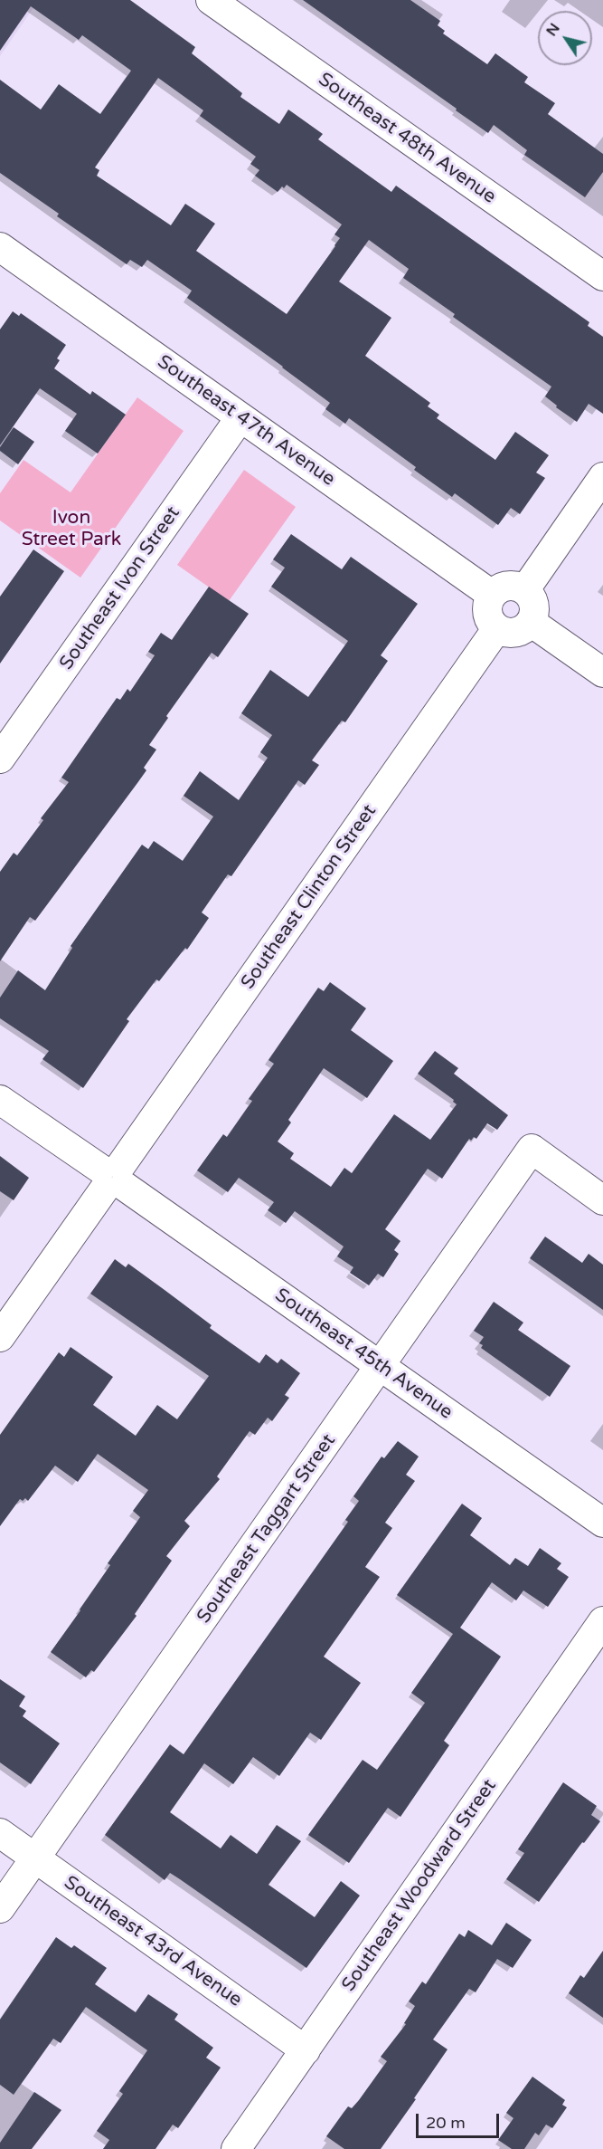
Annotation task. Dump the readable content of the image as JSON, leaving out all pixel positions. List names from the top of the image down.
{
  "streets": {
    "street": [
      "Southeast 48th Avenue",
      "Southeast 47th Avenue",
      "Southeast Ivon Street",
      "Southeast Clinton Street",
      "Southeast 45th Avenue",
      "Southeast Taggart Street",
      "Southeast Woodward Street",
      "Southeast 43rd Avenue"
    ]
  },
  "crossings": [
    ["Southeast 47th Avenue", "Southeast Ivon Street"],
    ["Southeast 47th Avenue", "Southeast Clinton Street"],
    ["Southeast Clinton Street", "Southeast 45th Avenue"],
    ["Southeast 45th Avenue", "Southeast Taggart Street"],
    ["Southeast Taggart Street", "Southeast 43rd Avenue"],
    ["Southeast Woodward Street", "Southeast 43rd Avenue"]
  ],
  "parks": ["Ivon Street Park"],
  "scale_bar": "20 m",
  "north": "top left"
}
